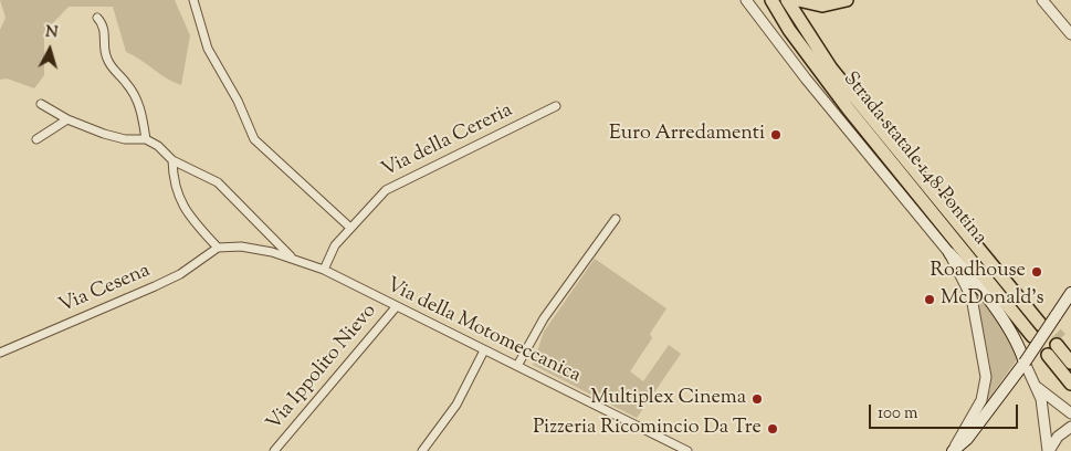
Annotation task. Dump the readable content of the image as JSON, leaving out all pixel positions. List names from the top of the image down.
{
  "streets": {
    "highway": ["Strada statale 148 Pontina"],
    "street": [
      "Via della Cereria",
      "Via Cesena",
      "Via della Motomeccanica",
      "Via Ippolito Nievo"
    ]
  },
  "crossings": [
    ["Via della Cereria", "Via della Motomeccanica"],
    ["Via Cesena", "Via della Motomeccanica"],
    ["Via della Motomeccanica", "Via Ippolito Nievo"]
  ],
  "places": [
    "Euro Arredamenti",
    "Roadhouse",
    "McDonald's",
    "Multiplex Cinema",
    "Pizzeria Ricomincio Da Tre"
  ],
  "scale_bar": "100 m",
  "north": "top"
}
